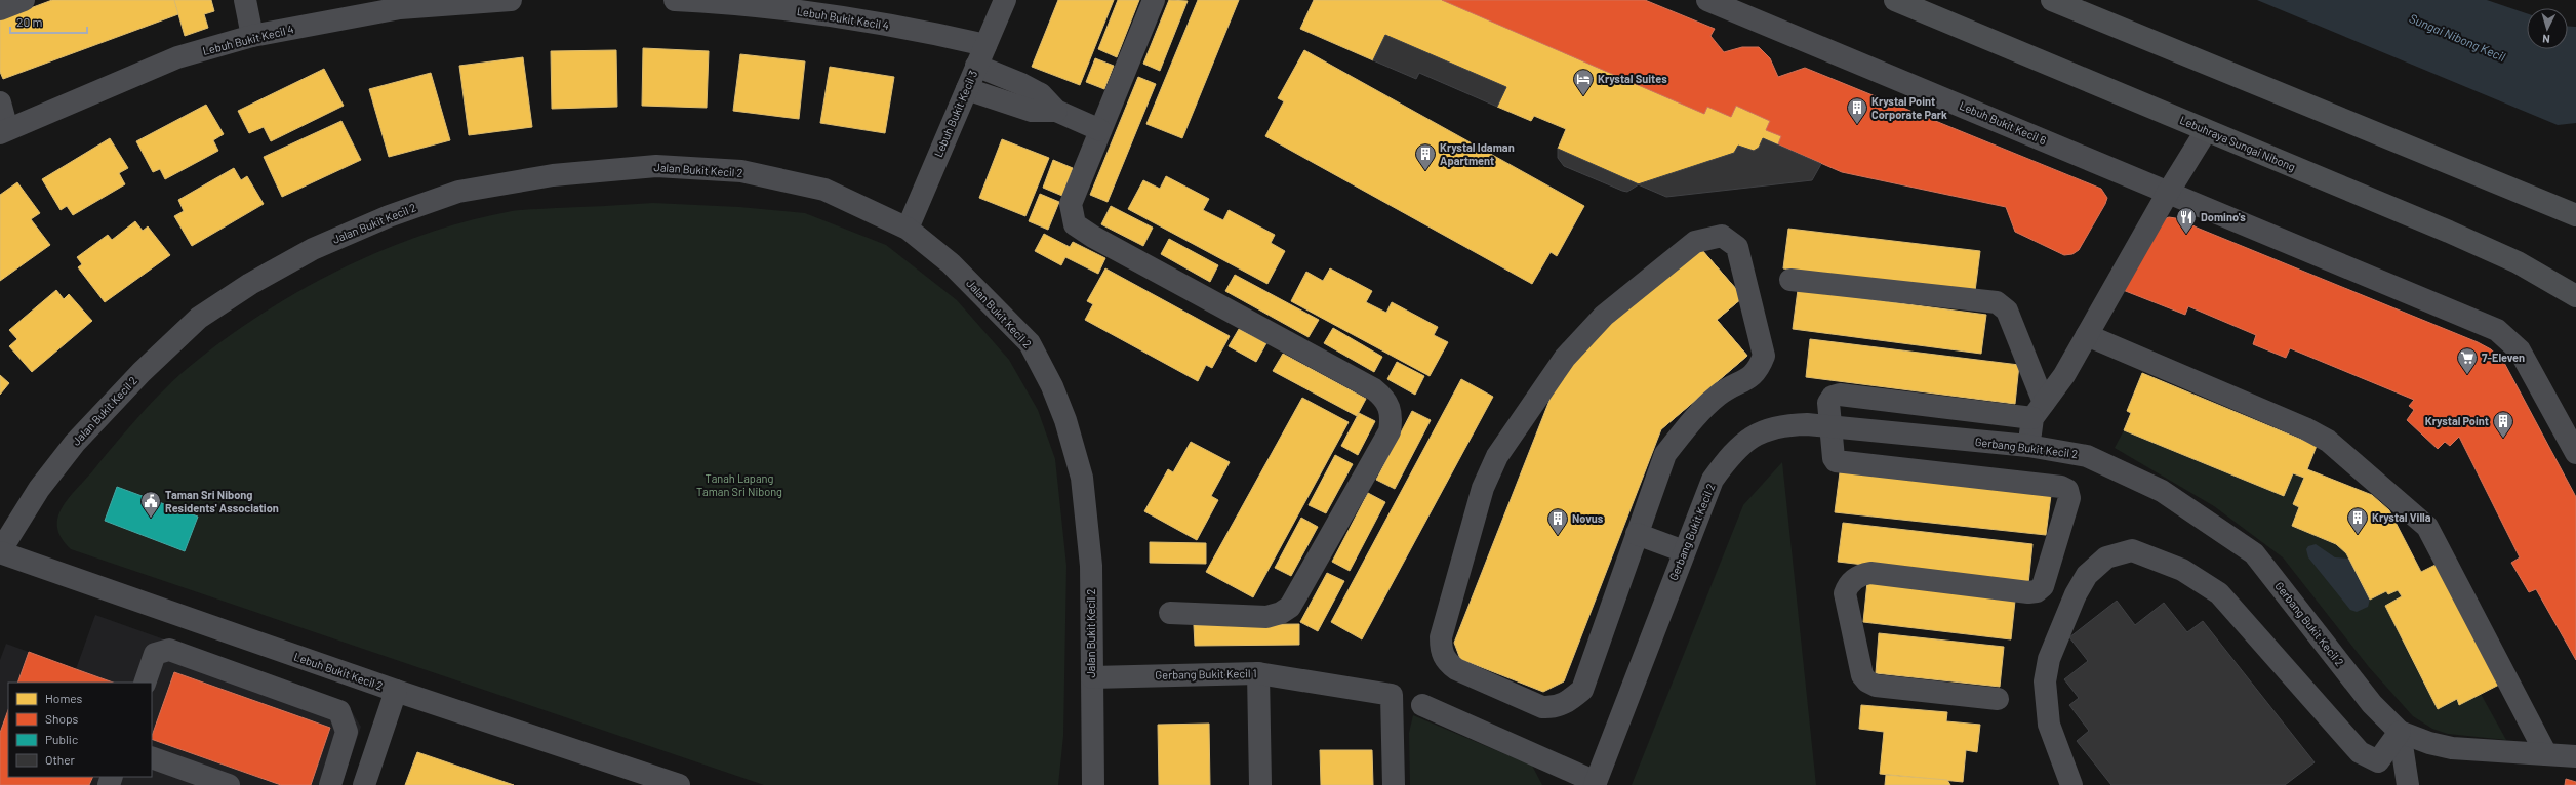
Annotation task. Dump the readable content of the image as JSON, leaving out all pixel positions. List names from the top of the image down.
{
  "streets": {
    "main road": ["Lebuhraya Sungai Nibong"],
    "street": [
      "Lebuh Bukit Kecil 4",
      "Lebuh Bukit Kecil 3",
      "Lebuh Bukit Kecil 6",
      "Jalan Bukit Kecil 2",
      "Gerbang Bukit Kecil 2",
      "Lebuh Bukit Kecil 2",
      "Gerbang Bukit Kecil 1"
    ]
  },
  "crossings": [
    ["Lebuh Bukit Kecil 4", "Lebuh Bukit Kecil 3"],
    ["Lebuh Bukit Kecil 3", "Jalan Bukit Kecil 2"],
    ["Jalan Bukit Kecil 2", "Lebuh Bukit Kecil 2"],
    ["Jalan Bukit Kecil 2", "Gerbang Bukit Kecil 1"]
  ],
  "water": ["Sungai Nibong Kecil"],
  "parks": ["Tanah Lapang Taman Sri Nibong"],
  "places": {
    "hotel": ["Krystal Suites"],
    "building": [
      "Krystal Point Corporate Park",
      "Krystal Idaman Apartment",
      "Krystal Point",
      "Krystal Villa",
      "Novus"
    ],
    "restaurant": ["Domino's"],
    "supermarket": ["7-Eleven"],
    "public building": ["Taman Sri Nibong Residents' Association"]
  },
  "legend": [
    "Homes",
    "Shops",
    "Public",
    "Other"
  ],
  "scale_bar": "20 m",
  "north": "bottom"
}
